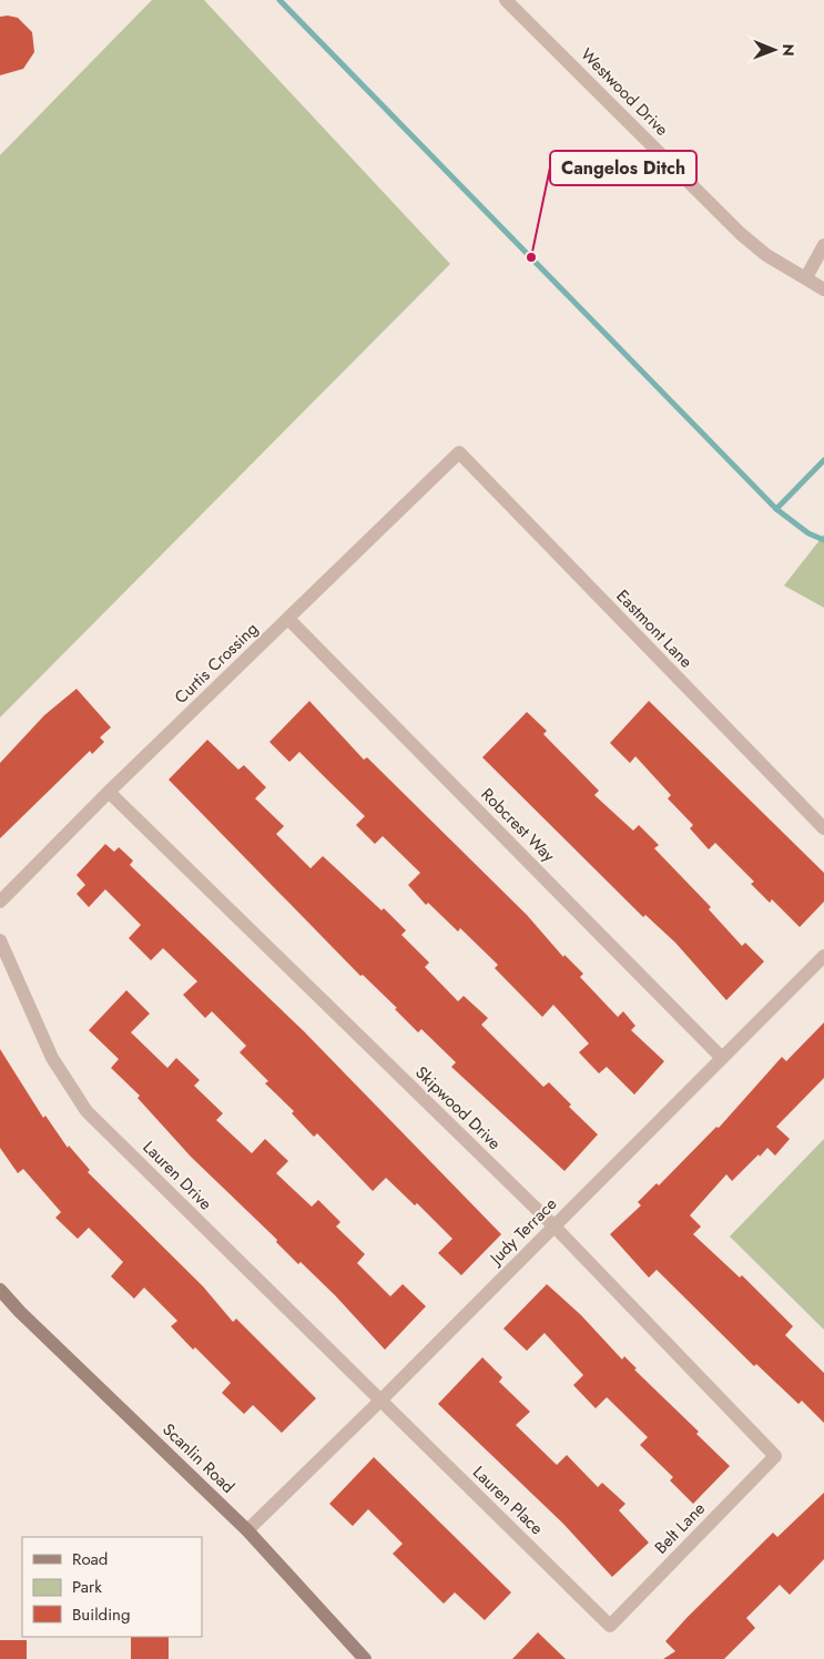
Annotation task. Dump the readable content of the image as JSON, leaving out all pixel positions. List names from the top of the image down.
{
  "streets": {
    "street": [
      "Westwood Drive",
      "Eastmont Lane",
      "Curtis Crossing",
      "Robcrest Way",
      "Skipwood Drive",
      "Lauren Drive",
      "Judy Terrace",
      "Scanlin Road",
      "Lauren Place",
      "Belt Lane"
    ]
  },
  "crossings": [
    ["Eastmont Lane", "Curtis Crossing"],
    ["Curtis Crossing", "Robcrest Way"],
    ["Curtis Crossing", "Skipwood Drive"],
    ["Robcrest Way", "Judy Terrace"],
    ["Skipwood Drive", "Judy Terrace"],
    ["Skipwood Drive", "Belt Lane"],
    ["Lauren Drive", "Judy Terrace"],
    ["Lauren Drive", "Lauren Place"],
    ["Judy Terrace", "Scanlin Road"],
    ["Judy Terrace", "Lauren Place"],
    ["Lauren Place", "Belt Lane"]
  ],
  "places": ["Cangelos Ditch"],
  "legend": ["Road", "Park", "Building"],
  "north": "right"
}
